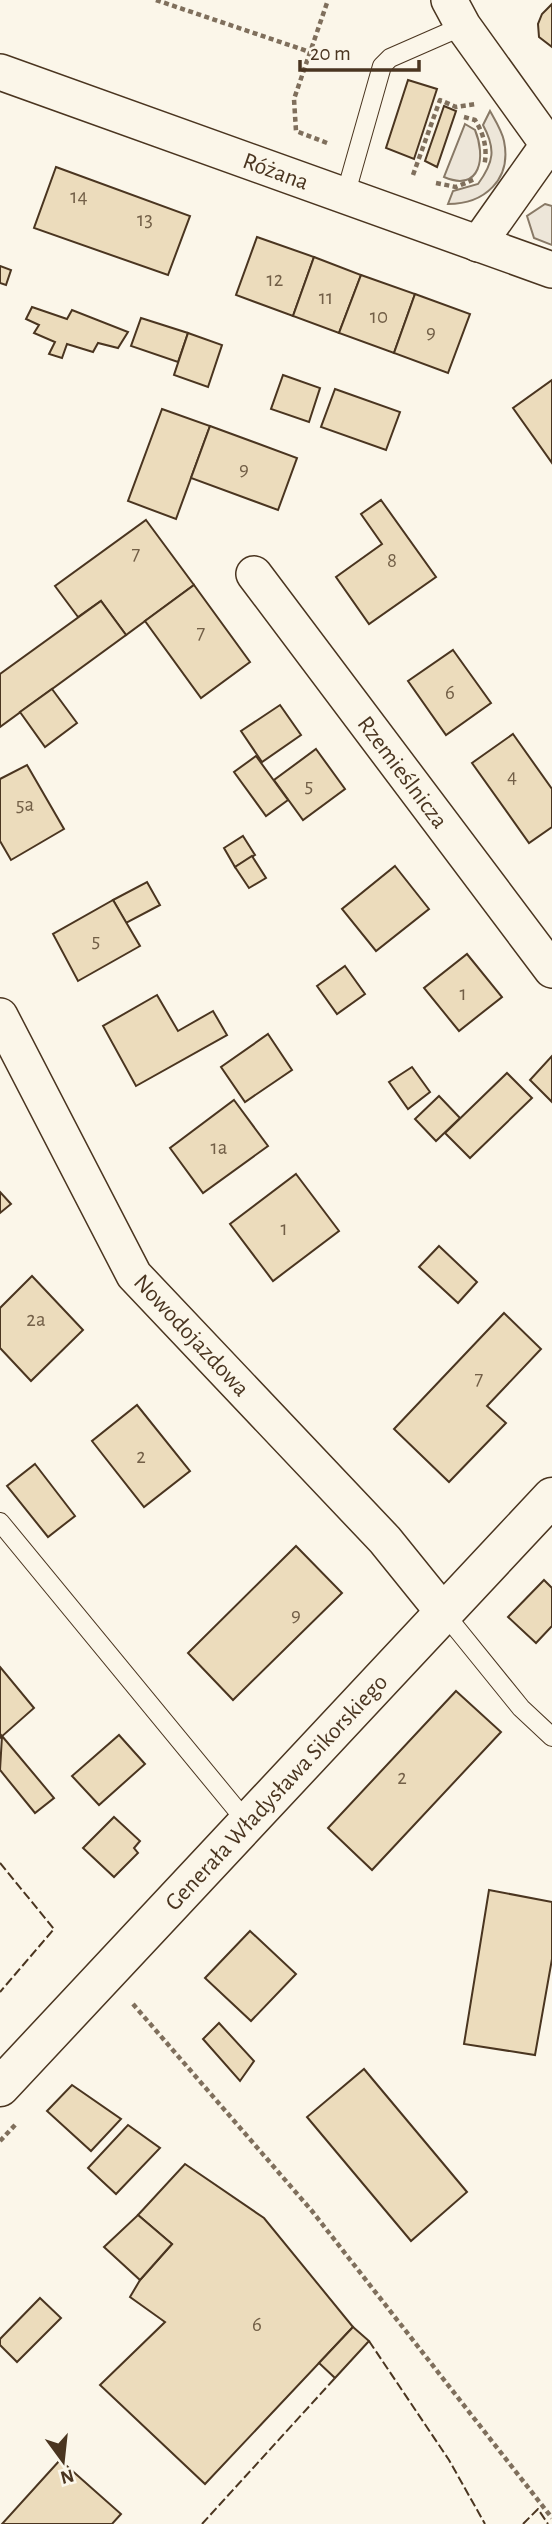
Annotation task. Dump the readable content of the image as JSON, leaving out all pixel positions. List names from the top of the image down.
{
  "streets": {
    "street": [
      "Różana",
      "Rzemieślnicza",
      "Nowodojazdowa",
      "Generała Władysława Sikorskiego"
    ]
  },
  "crossings": [
    ["Nowodojazdowa", "Generała Władysława Sikorskiego"]
  ],
  "house_numbers": [
    "14",
    "13",
    "12",
    "11",
    "10",
    "9",
    "9",
    "7",
    "8",
    "7",
    "6",
    "4",
    "5",
    "5a",
    "5",
    "1",
    "1a",
    "1",
    "2a",
    "7",
    "2",
    "9",
    "2",
    "6"
  ],
  "scale_bar": "20 m",
  "north": "bottom"
}
